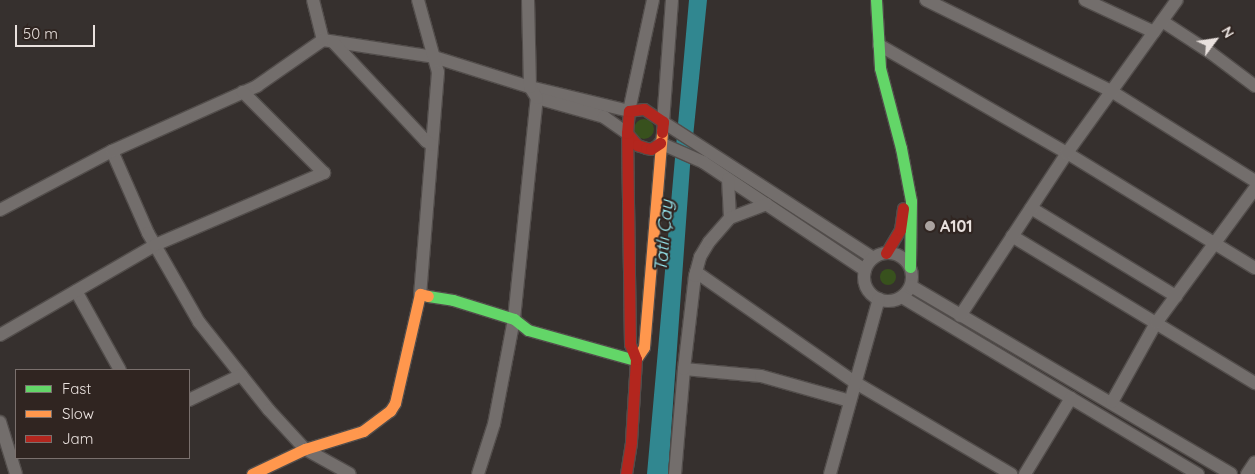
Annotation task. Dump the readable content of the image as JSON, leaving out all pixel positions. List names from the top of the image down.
{
  "water": ["Tatlı Çay"],
  "places": ["A101"],
  "legend": ["Fast", "Slow", "Jam"],
  "scale_bar": "50 m",
  "north": "top right"
}
